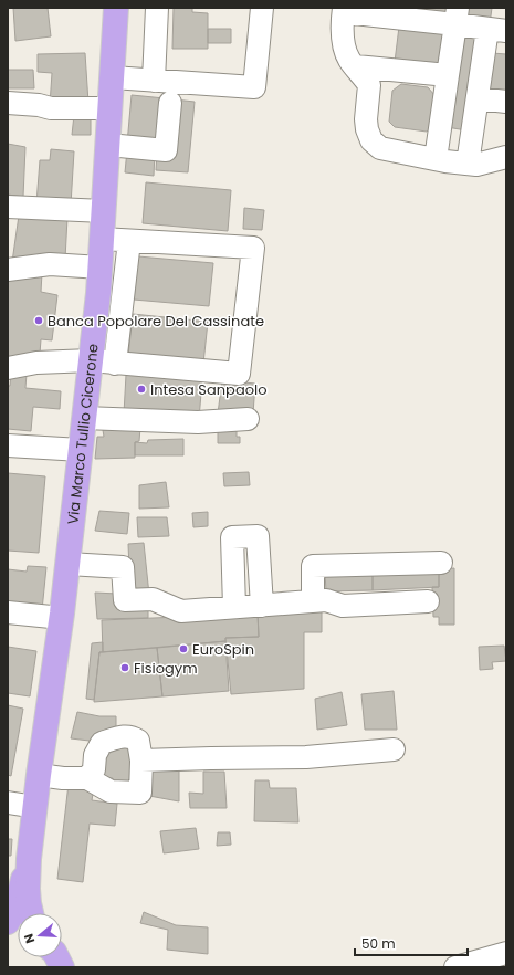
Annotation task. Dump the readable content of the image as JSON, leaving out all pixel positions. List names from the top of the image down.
{
  "streets": {
    "main road": ["Via Marco Tullio Cicerone"]
  },
  "places": [
    "Banca Popolare Del Cassinate",
    "Intesa Sanpaolo",
    "EuroSpin",
    "Fisiogym"
  ],
  "scale_bar": "50 m",
  "north": "left"
}
